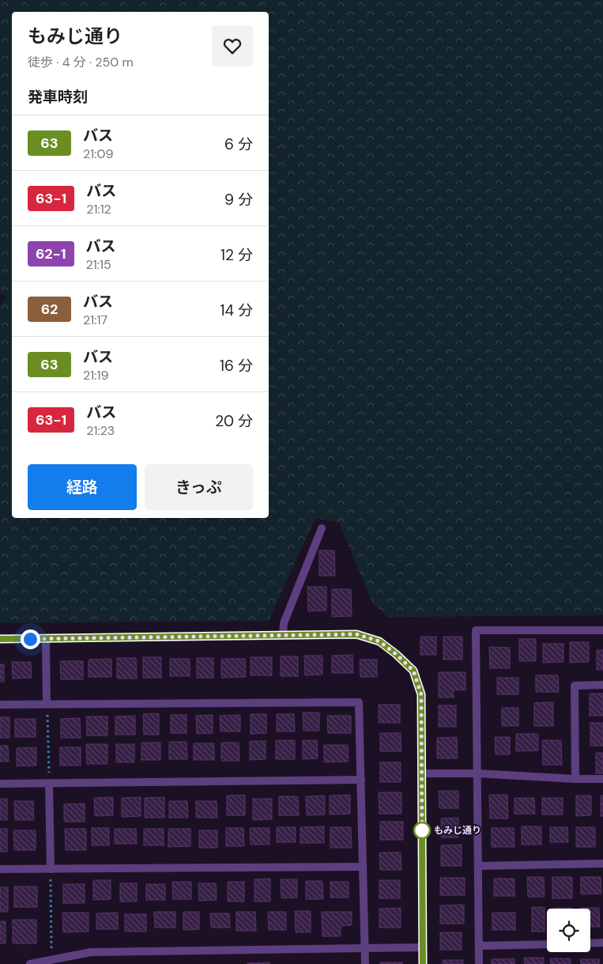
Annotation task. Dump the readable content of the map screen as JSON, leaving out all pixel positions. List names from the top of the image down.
{
  "places": ["もみじ通り"],
  "lines": ["bus line 63"],
  "page": {
    "heading": [
      ["もみじ通り", "徒歩 · 4 分 · 250 m"],
      "発車時刻"
    ],
    "list": [
      {
        "mark": "63",
        "name": "バス",
        "note": "21:09",
        "value": "6 分"
      },
      {
        "mark": "63-1",
        "name": "バス",
        "note": "21:12",
        "value": "9 分"
      },
      {
        "mark": "62-1",
        "name": "バス",
        "note": "21:15",
        "value": "12 分"
      },
      {
        "mark": "62",
        "name": "バス",
        "note": "21:17",
        "value": "14 分"
      },
      {
        "mark": "63",
        "name": "バス",
        "note": "21:19",
        "value": "16 分"
      },
      {
        "mark": "63-1",
        "name": "バス",
        "note": "21:23",
        "value": "20 分"
      }
    ],
    "buttons": ["経路", "きっぷ"]
  }
}
